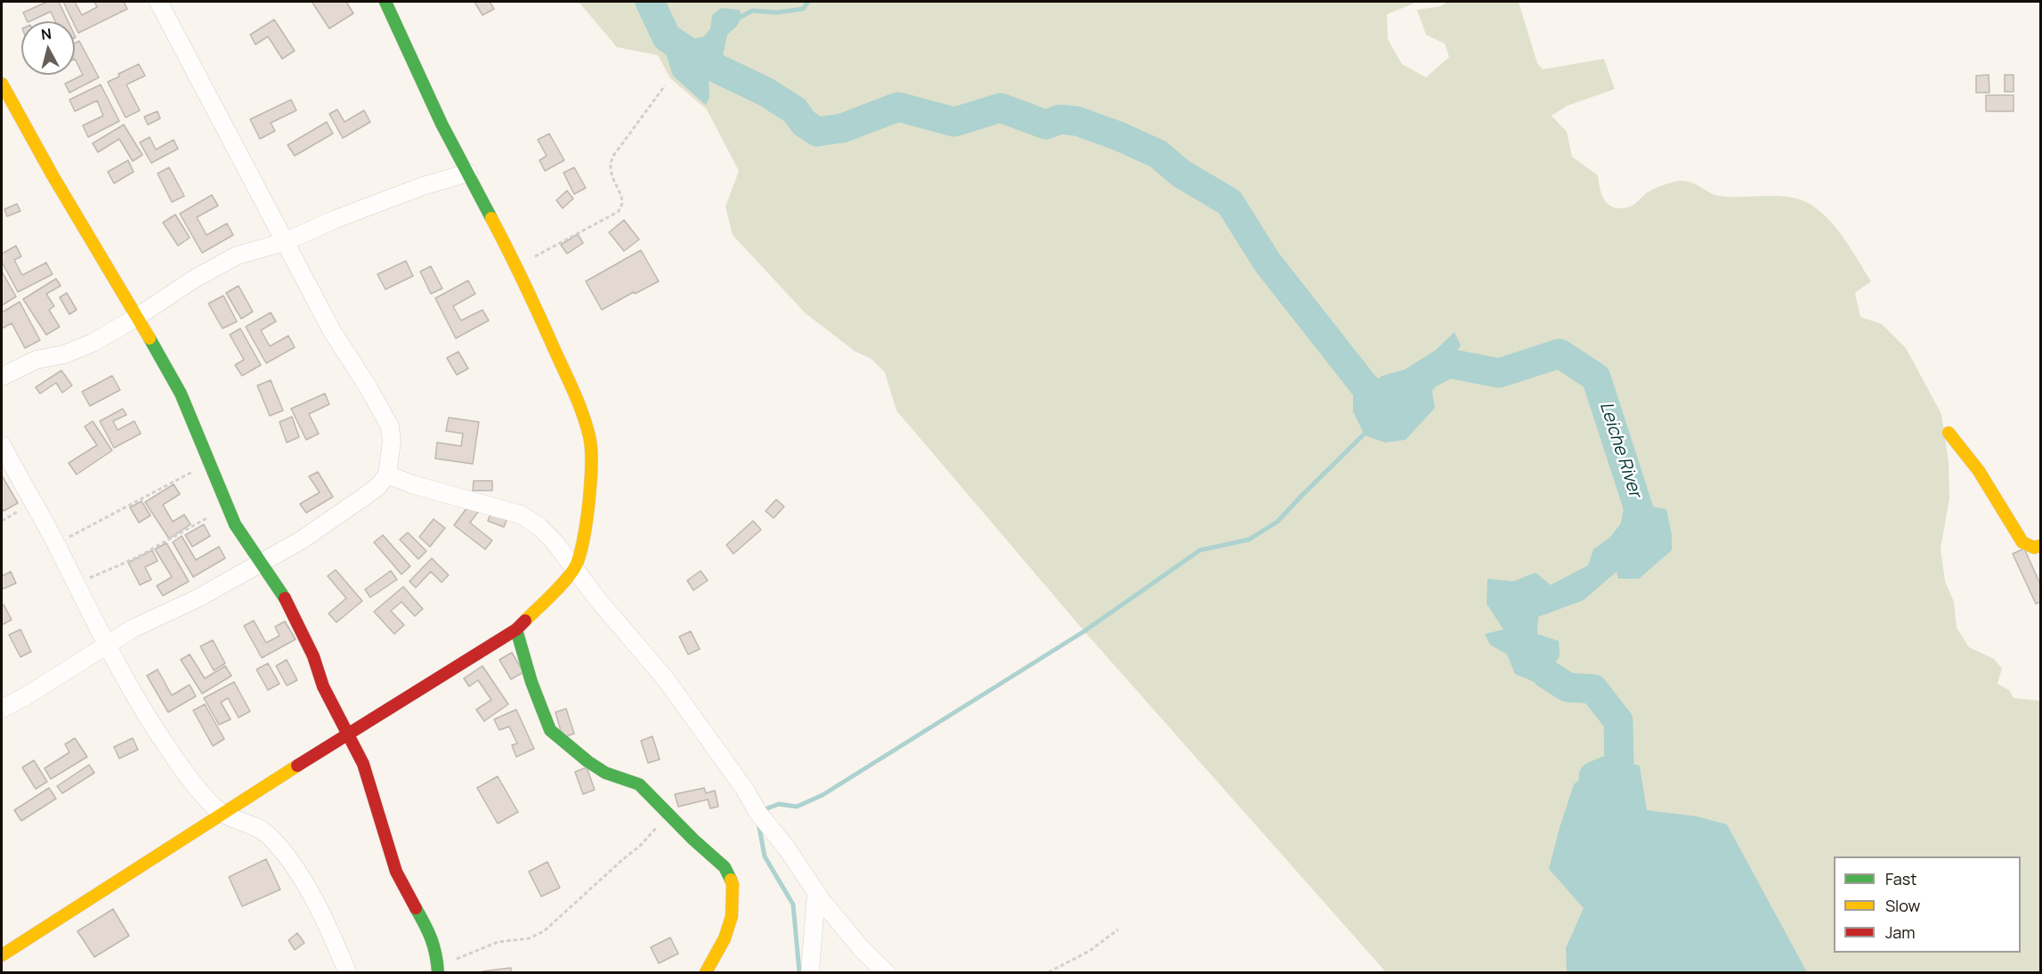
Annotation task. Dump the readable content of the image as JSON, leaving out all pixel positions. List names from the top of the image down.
{
  "water": ["Leiche River"],
  "legend": ["Fast", "Slow", "Jam"],
  "north": "top"
}
